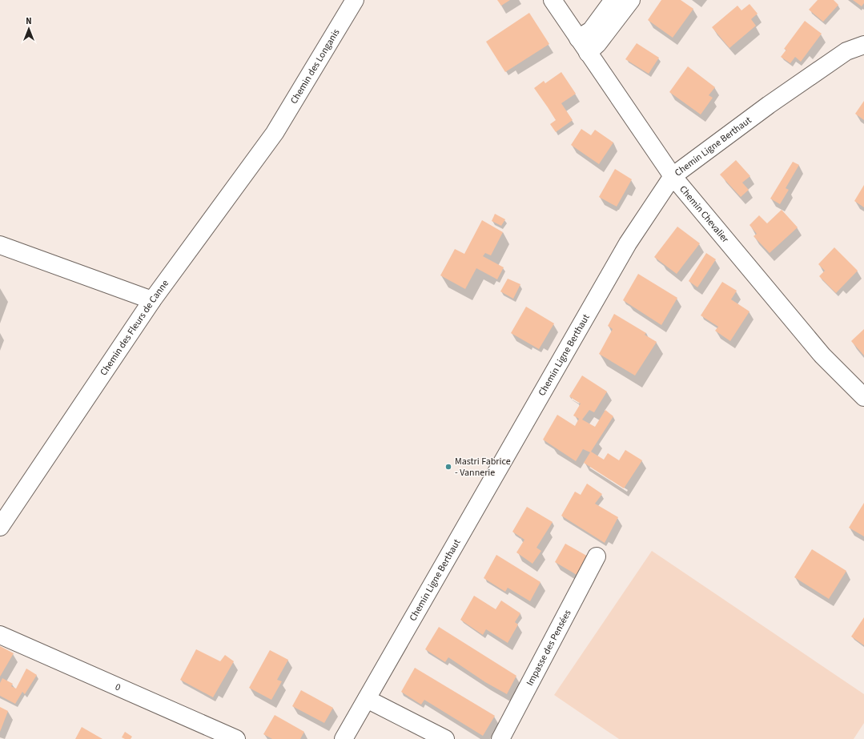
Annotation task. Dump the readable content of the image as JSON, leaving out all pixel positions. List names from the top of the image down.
{
  "streets": {
    "street": [
      "Chemin des Longanis",
      "Chemin Ligne Berthaut",
      "Chemin Chevalier",
      "Chemin des Fleurs de Canne",
      "Impasse des Pensées",
      "0"
    ]
  },
  "crossings": [
    ["Chemin des Longanis", "Chemin des Fleurs de Canne"],
    ["Chemin Ligne Berthaut", "Chemin Chevalier"]
  ],
  "places": ["Mastri Fabrice - Vannerie"],
  "north": "top"
}
